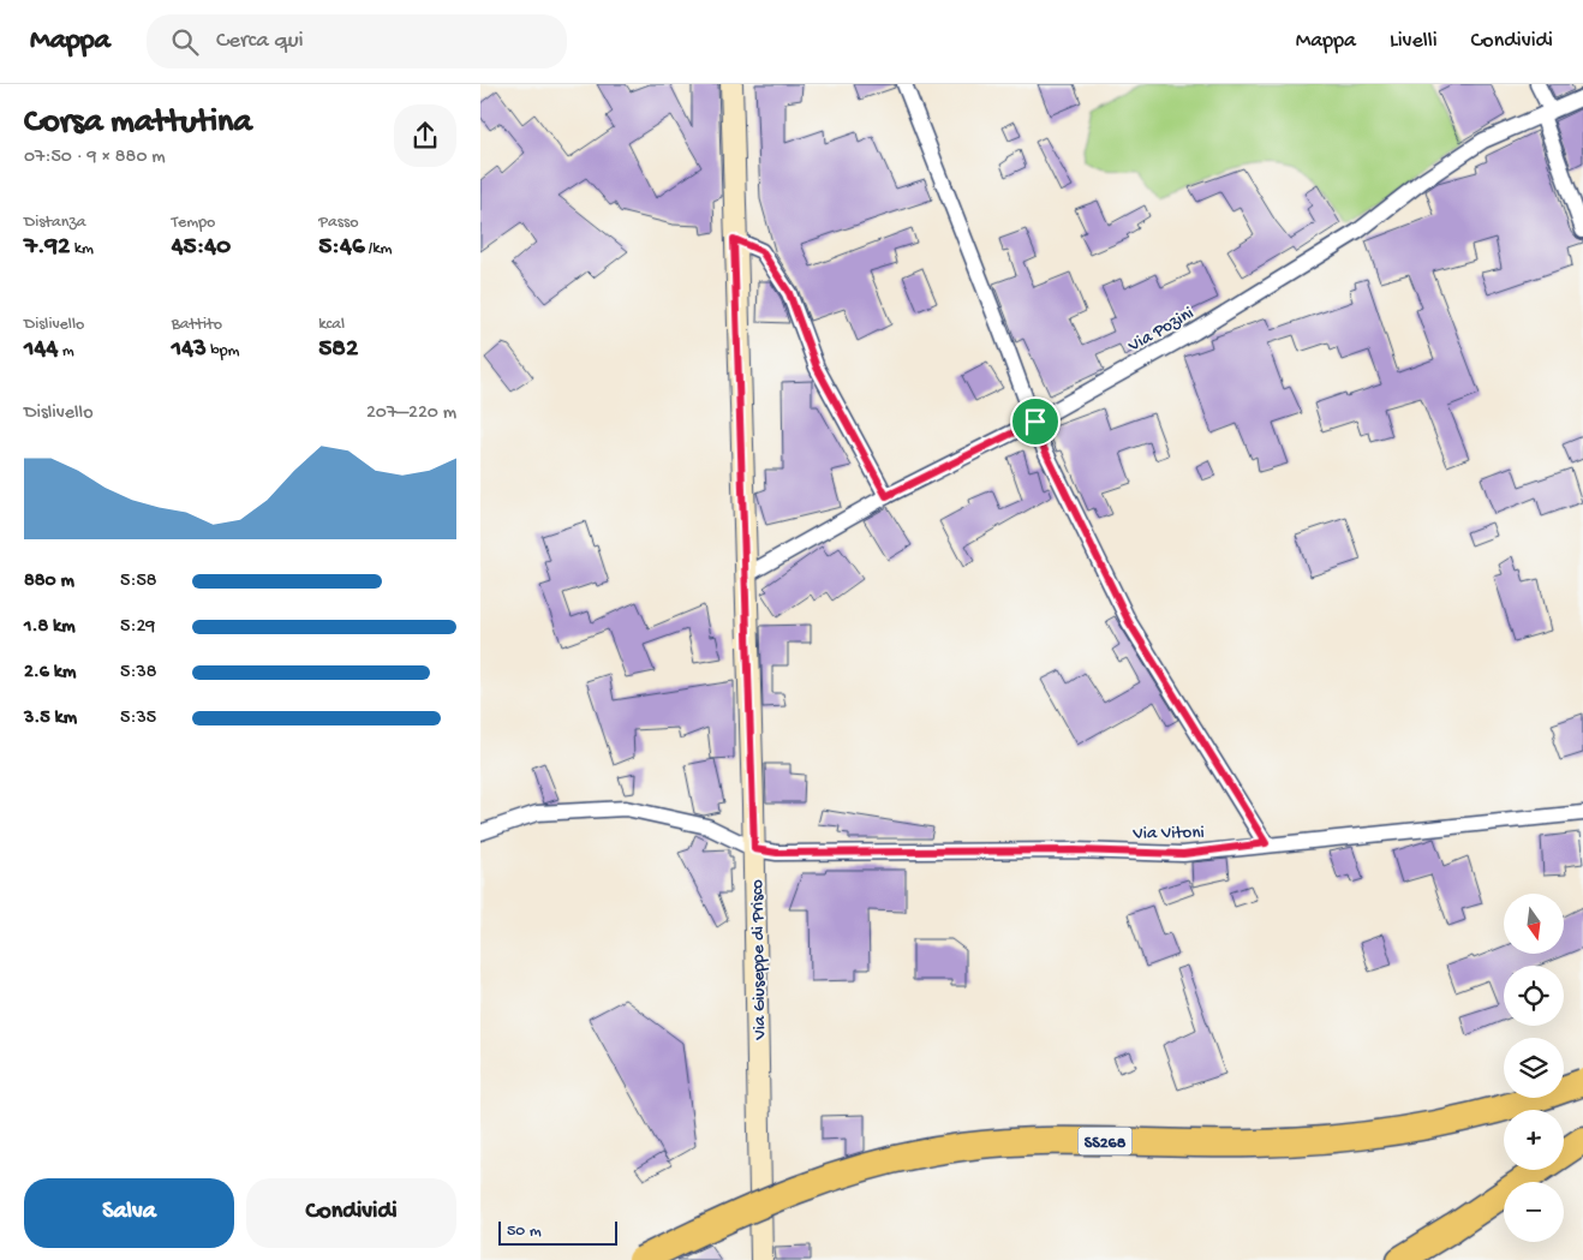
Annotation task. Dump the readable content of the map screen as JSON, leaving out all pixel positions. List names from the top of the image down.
{
  "streets": {
    "highway": ["SS268"],
    "main road": ["Via Giuseppe di Prisco"],
    "street": ["Via Pozini", "Via Vitoni"]
  },
  "crossings": [
    ["Via Pozini", "Via Giuseppe di Prisco"],
    ["Via Vitoni", "Via Giuseppe di Prisco"]
  ],
  "scale_bar": "50 m",
  "north": "bottom",
  "page": {
    "header": "Mappa",
    "search": "Cerca qui",
    "nav": ["Mappa", "Livelli", "Condividi"],
    "heading": ["Corsa mattutina", "07:50 · 9 × 880 m"],
    "stats": [
      ["Distanza", "7.92 km"],
      ["Tempo", "45:40"],
      ["Passo", "5:46 /km"],
      ["Dislivello", "144 m"],
      ["Battito", "143 bpm"],
      ["kcal", "582"]
    ],
    "chart": ["Dislivello", "207–220 m"],
    "list": [
      {
        "name": "880 m",
        "note": "5:58"
      },
      {
        "name": "1.8 km",
        "note": "5:29"
      },
      {
        "name": "2.6 km",
        "note": "5:38"
      },
      {
        "name": "3.5 km",
        "note": "5:35"
      }
    ],
    "map_buttons": ["+", "−"],
    "buttons": ["Salva", "Condividi"],
    "scale": "50 m"
  }
}
